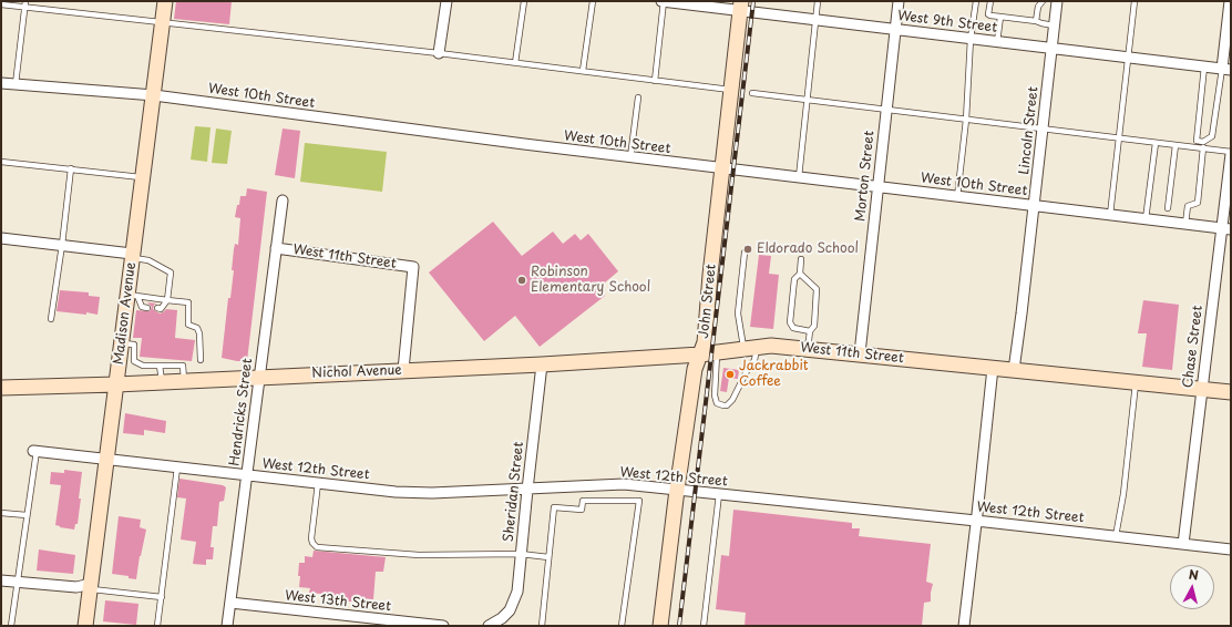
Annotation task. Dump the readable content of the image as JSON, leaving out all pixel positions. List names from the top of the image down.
{
  "streets": {
    "street": [
      "West 9th Street",
      "West 10th Street",
      "Lincoln Street",
      "Morton Street",
      "West 11th Street",
      "John Street",
      "Madison Avenue",
      "Chase Street",
      "Nichol Avenue",
      "Hendricks Street",
      "West 12th Street",
      "Sheridan Street",
      "West 13th Street"
    ]
  },
  "crossings": [
    ["West 9th Street", "Lincoln Street"],
    ["West 9th Street", "Morton Street"],
    ["West 9th Street", "John Street"],
    ["West 10th Street", "Lincoln Street"],
    ["West 10th Street", "Morton Street"],
    ["West 10th Street", "John Street"],
    ["West 10th Street", "Madison Avenue"],
    ["West 10th Street", "Chase Street"],
    ["Lincoln Street", "West 11th Street"],
    ["Morton Street", "West 11th Street"],
    ["West 11th Street", "John Street"],
    ["West 11th Street", "Nichol Avenue"],
    ["West 11th Street", "Hendricks Street"],
    ["John Street", "Nichol Avenue"],
    ["John Street", "West 12th Street"],
    ["Madison Avenue", "Nichol Avenue"],
    ["Madison Avenue", "West 12th Street"],
    ["Chase Street", "West 12th Street"],
    ["Nichol Avenue", "Hendricks Street"],
    ["Nichol Avenue", "Sheridan Street"],
    ["Hendricks Street", "West 12th Street"],
    ["Hendricks Street", "West 13th Street"],
    ["West 12th Street", "Sheridan Street"]
  ],
  "places": ["Eldorado School", "Robinson Elementary School", "Jackrabbit Coffee"],
  "north": "top"
}
